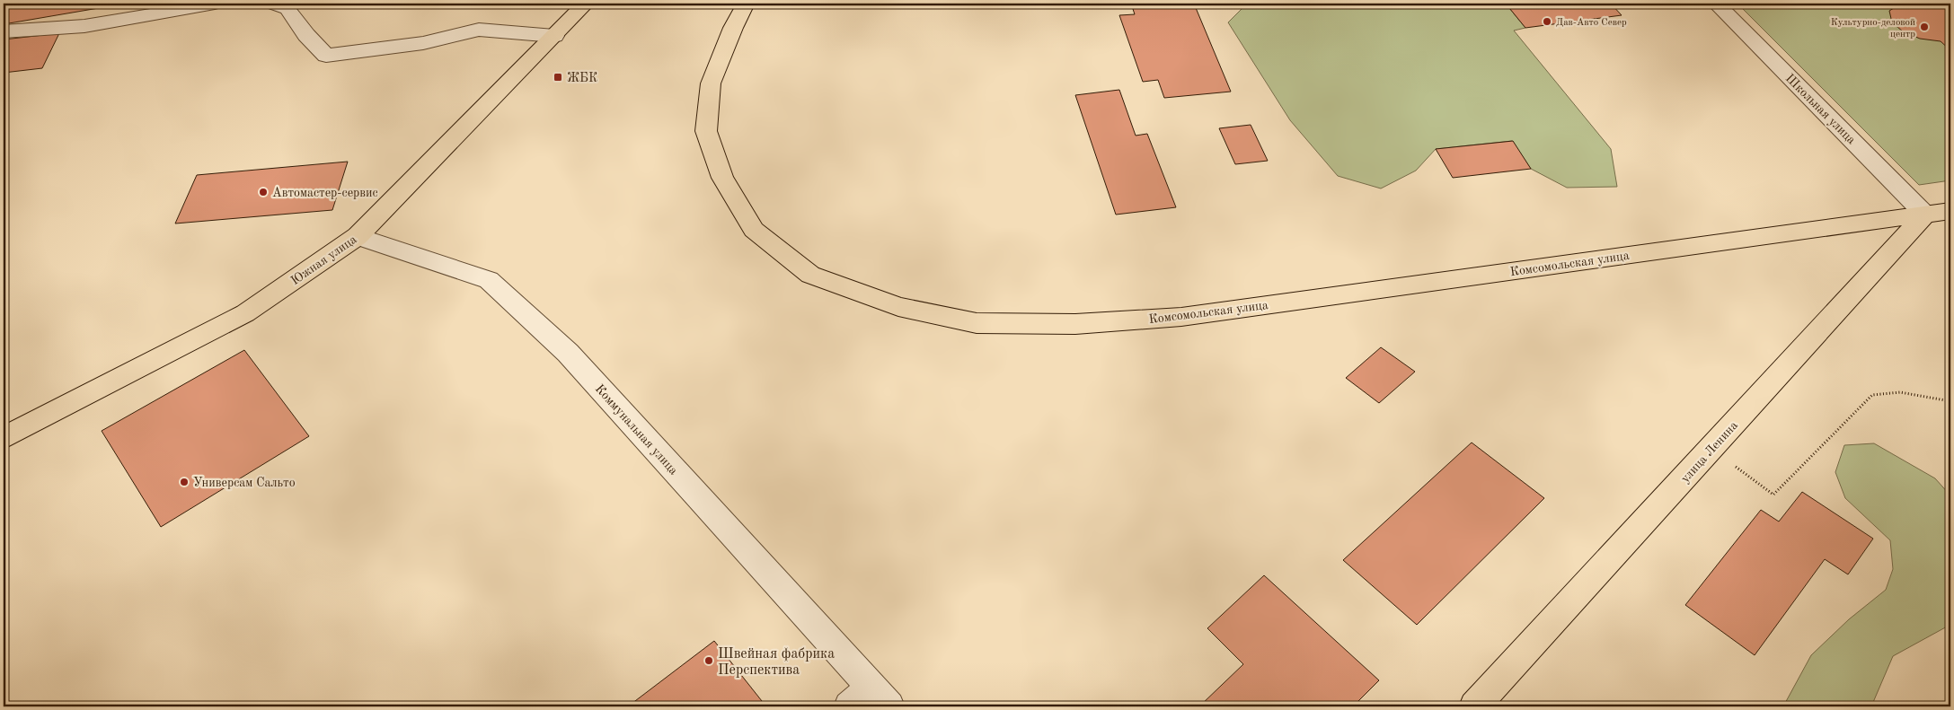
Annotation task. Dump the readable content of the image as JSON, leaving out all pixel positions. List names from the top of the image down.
{
  "streets": {
    "main road": ["Южная улица", "Комсомольская улица", "улица Ленина"],
    "street": ["Школьная улица", "Коммунальная улица"]
  },
  "crossings": [
    ["Школьная улица", "Комсомольская улица"],
    ["Школьная улица", "улица Ленина"],
    ["Южная улица", "Коммунальная улица"],
    ["Комсомольская улица", "улица Ленина"]
  ],
  "places": {
    "other": [
      "Дав-Авто Север",
      "Культурно-деловой центр",
      "Автомастер-сервис",
      "Универсам Сальто",
      "Швейная фабрика Перспектива"
    ],
    "transit": ["ЖБК"]
  }
}
